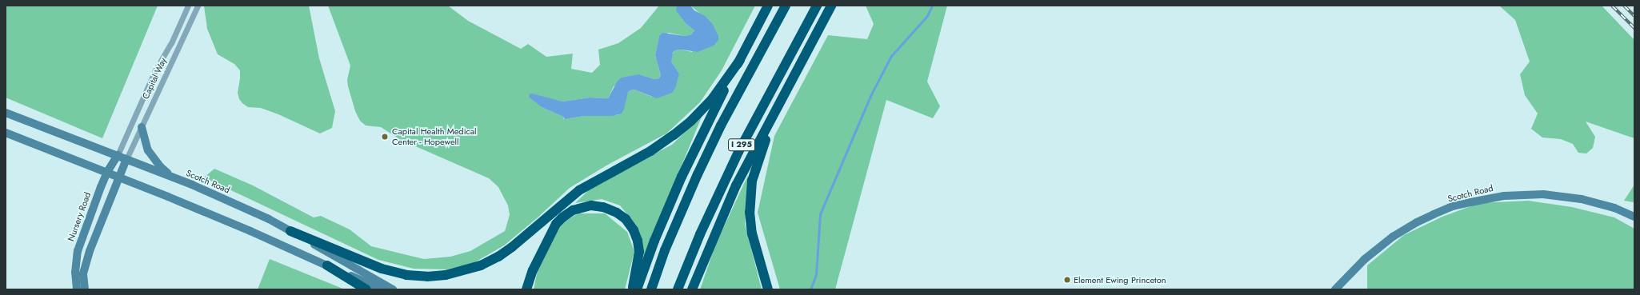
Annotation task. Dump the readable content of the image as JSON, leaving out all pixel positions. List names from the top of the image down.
{
  "streets": {
    "highway": ["I 295"],
    "main road": ["Scotch Road", "Nursery Road"],
    "street": ["Capital Way"]
  },
  "crossings": [
    ["Capital Way", "Scotch Road"],
    ["Capital Way", "Nursery Road"],
    ["Scotch Road", "Nursery Road"]
  ],
  "places": ["Capital Health Medical Center - Hopewell", "Element Ewing Princeton"]
}
